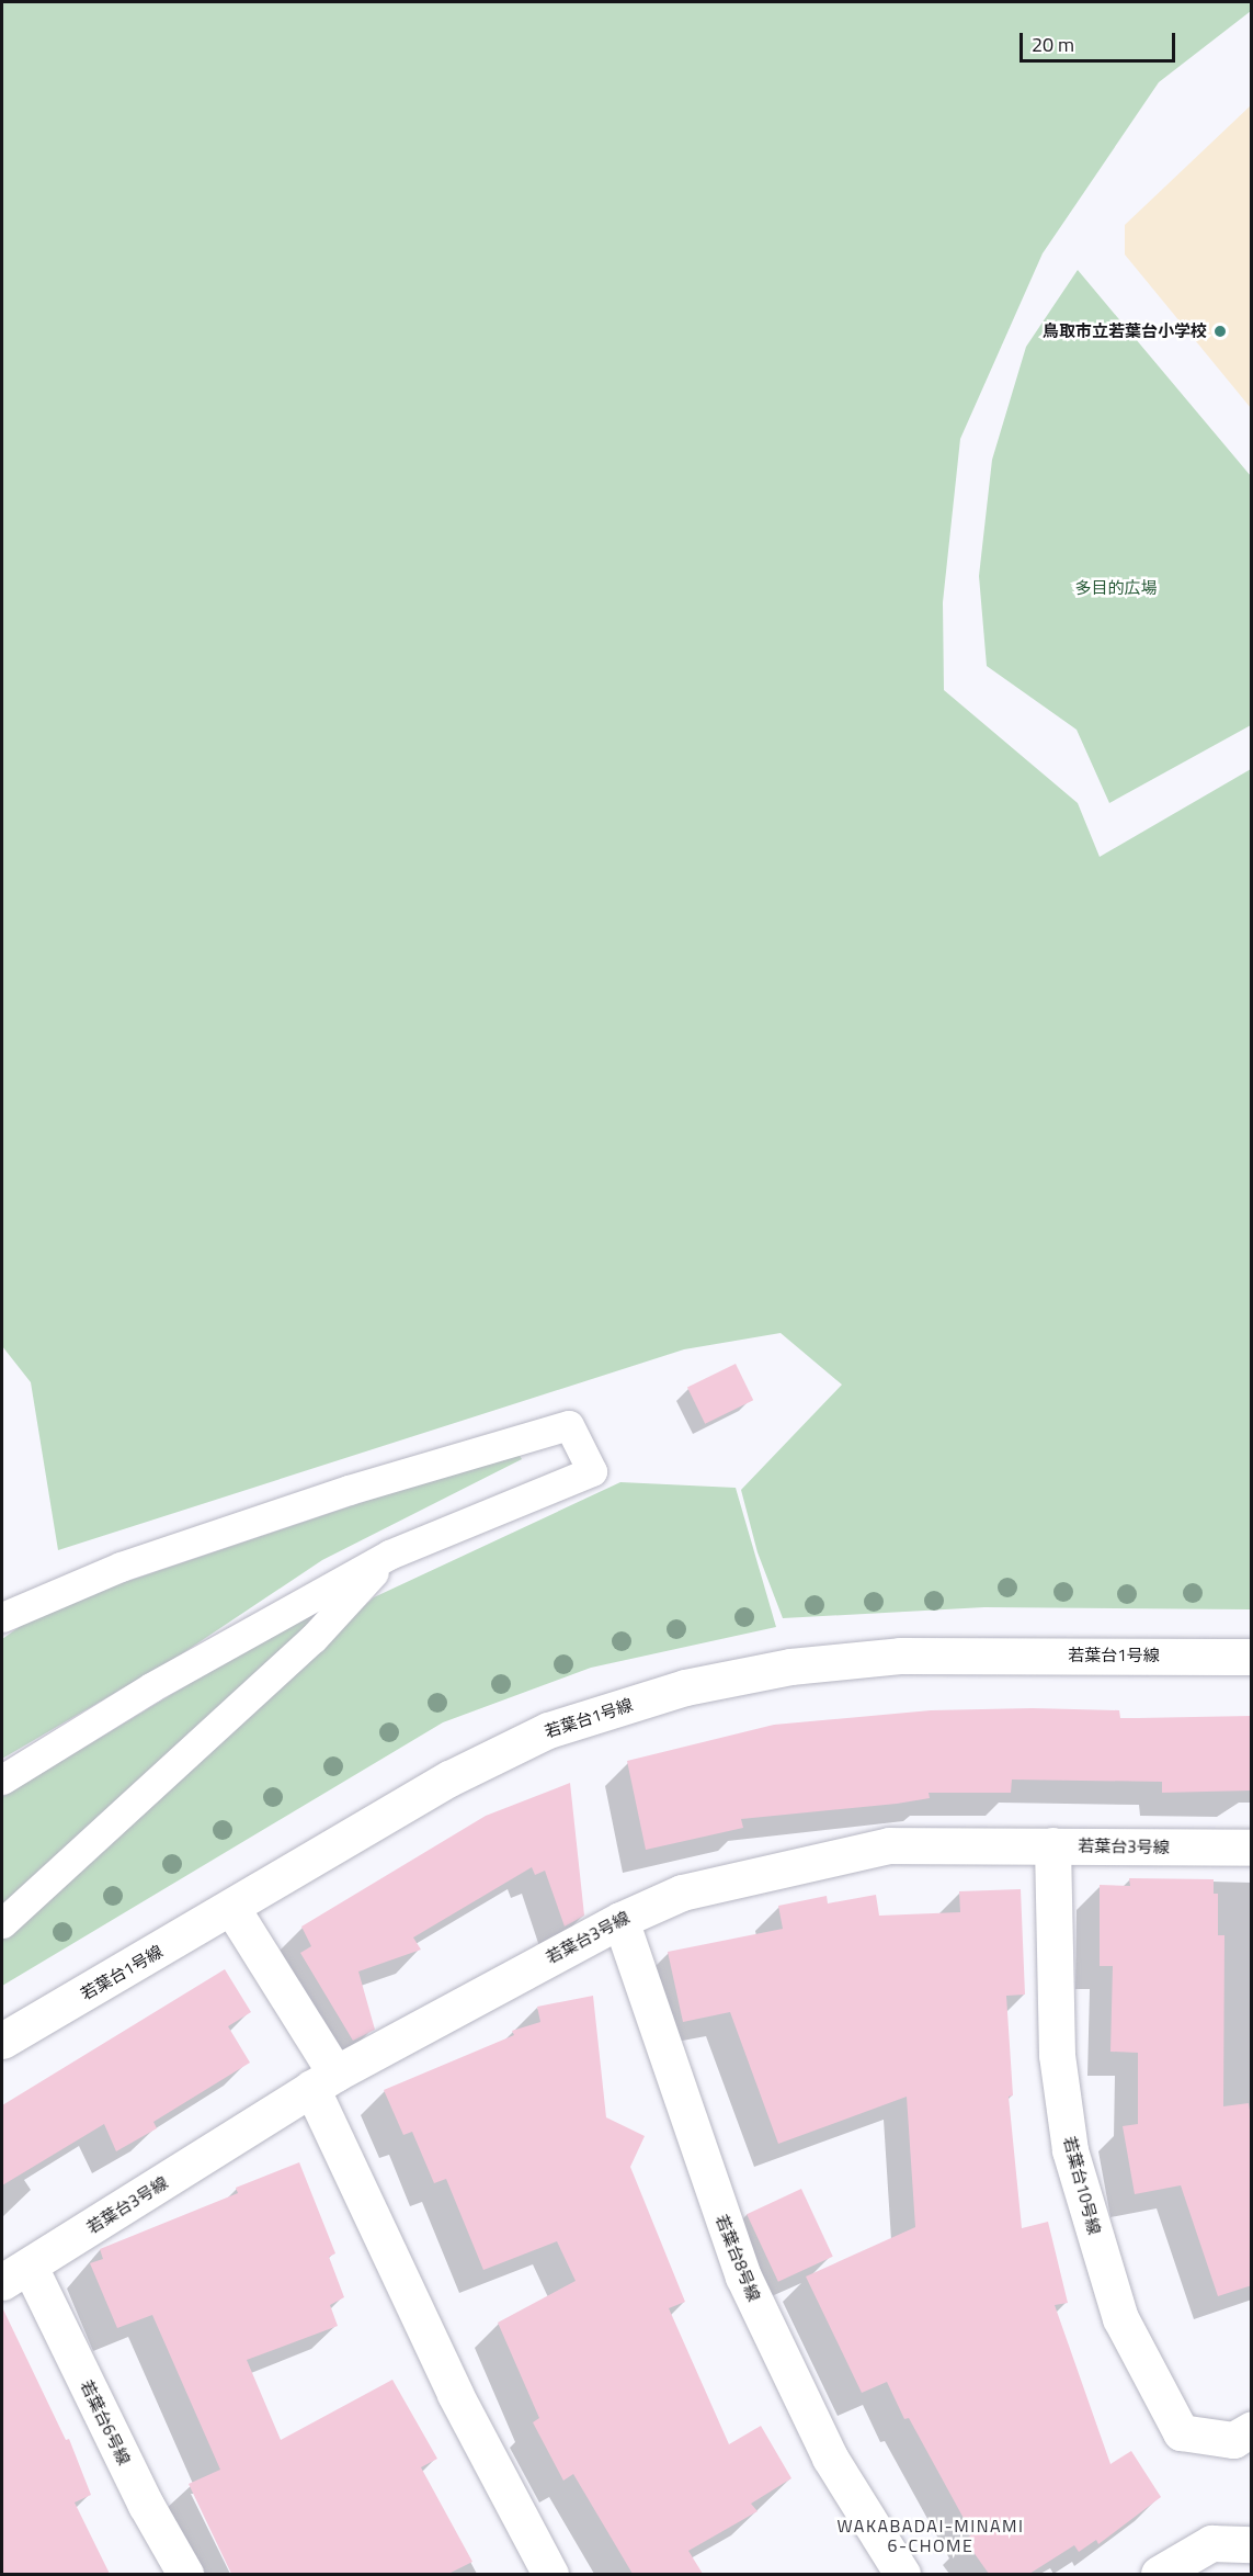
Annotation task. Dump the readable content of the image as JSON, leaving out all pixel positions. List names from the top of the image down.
{
  "streets": {
    "street": [
      "若葉台1号線",
      "若葉台3号線",
      "若葉台10号線",
      "若葉台8号線",
      "若葉台6号線"
    ]
  },
  "crossings": [
    ["若葉台3号線", "若葉台10号線"],
    ["若葉台3号線", "若葉台8号線"],
    ["若葉台3号線", "若葉台6号線"]
  ],
  "districts": ["WAKABADAI-MINAMI 6-CHOME"],
  "parks": ["多目的広場"],
  "places": ["鳥取市立若葉台小学校"],
  "scale_bar": "20 m"
}
